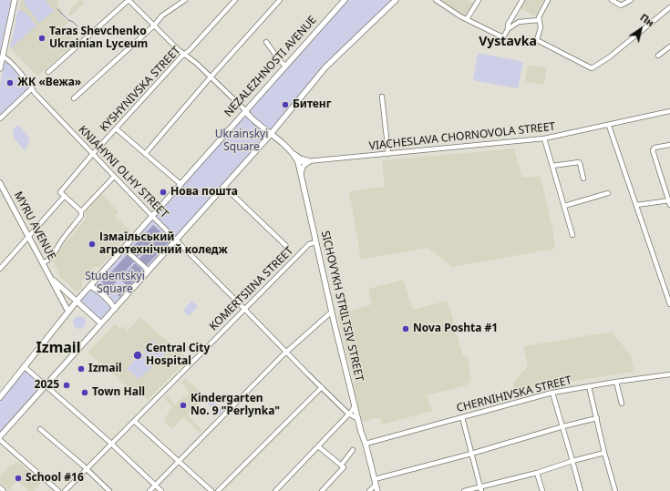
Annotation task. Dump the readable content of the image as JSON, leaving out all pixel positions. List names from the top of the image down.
{
  "streets": {
    "main road": ["NEZALEZHNOSTI AVENUE", "MYRU AVENUE", "SICHOVYKH STRILTSIV STREET"],
    "street": [
      "KYSHYNIVSKA STREET",
      "VIACHESLAVA CHORNOVOLA STREET",
      "KNIAHYNI OLHY STREET",
      "KOMERTSIINA STREET",
      "CHERNIHIVSKA STREET"
    ]
  },
  "crossings": [
    ["NEZALEZHNOSTI AVENUE", "KNIAHYNI OLHY STREET"],
    ["NEZALEZHNOSTI AVENUE", "MYRU AVENUE"],
    ["NEZALEZHNOSTI AVENUE", "SICHOVYKH STRILTSIV STREET"],
    ["KYSHYNIVSKA STREET", "KNIAHYNI OLHY STREET"],
    ["VIACHESLAVA CHORNOVOLA STREET", "SICHOVYKH STRILTSIV STREET"],
    ["KNIAHYNI OLHY STREET", "KOMERTSIINA STREET"],
    ["KNIAHYNI OLHY STREET", "SICHOVYKH STRILTSIV STREET"],
    ["KOMERTSIINA STREET", "SICHOVYKH STRILTSIV STREET"],
    ["SICHOVYKH STRILTSIV STREET", "CHERNIHIVSKA STREET"]
  ],
  "districts": ["Vystavka", "Izmail"],
  "parks": ["Ukrainskyi Square", "Studentskyi Square"],
  "places": [
    "Taras Shevchenko Ukrainian Lyceum",
    "ЖК «Вежа»",
    "Битенг",
    "Нова пошта",
    "Ізмаїльський агротехнічний коледж",
    "Nova Poshta #1",
    "Central City Hospital",
    "Izmail",
    "2025",
    "Town Hall",
    "Kindergarten No. 9 \"Perlynka\"",
    "School #16"
  ],
  "north": "top right"
}
